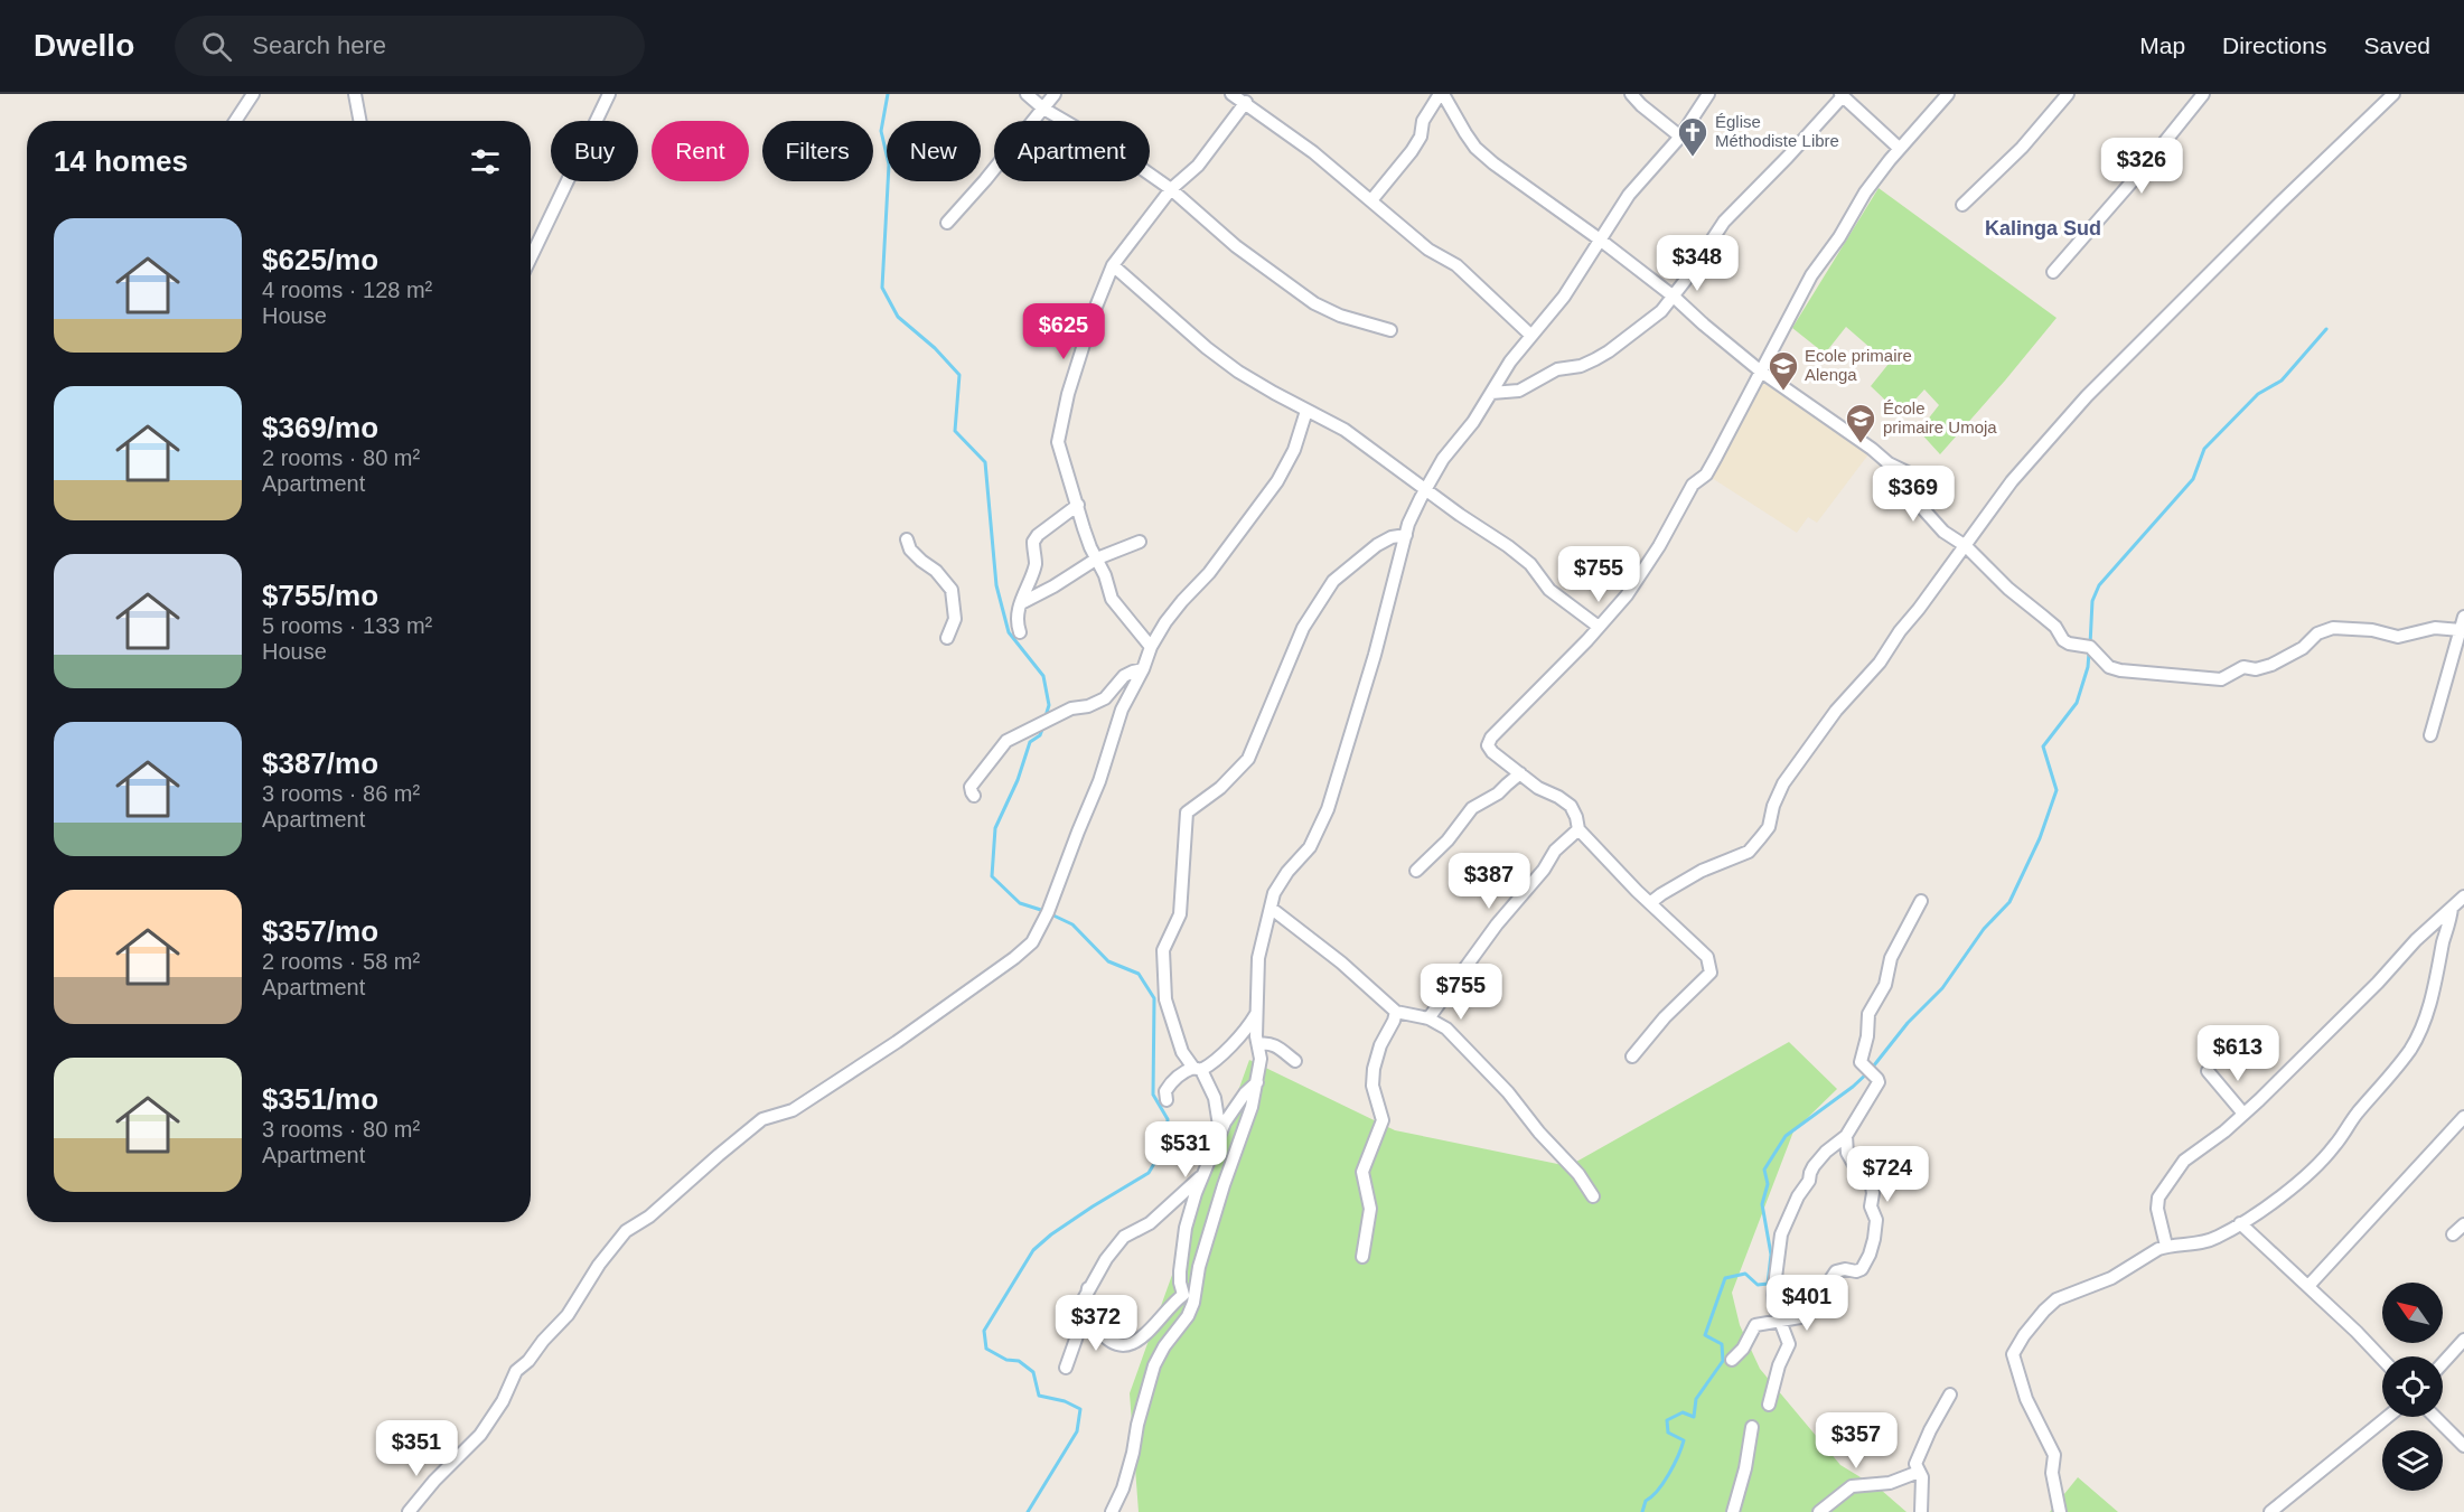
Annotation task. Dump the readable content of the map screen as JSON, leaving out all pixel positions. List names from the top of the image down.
{
  "districts": ["Kalinga Sud"],
  "places": {
    "church": ["Église Méthodiste Libre"],
    "school or university": ["Ecole primaire Alenga", "École primaire Umoja"]
  },
  "north": "top left",
  "page": {
    "header": "Dwello",
    "search": "Search here",
    "nav": ["Map", "Directions", "Saved"],
    "chip": [
      "Buy",
      "Rent",
      "Filters",
      "New",
      "Apartment"
    ],
    "heading": "14 homes",
    "price": [
      "$326",
      "$348",
      "$625",
      "$369",
      "$755",
      "$387",
      "$755",
      "$613",
      "$531",
      "$724",
      "$401",
      "$372",
      "$357",
      "$351"
    ],
    "list": [
      {
        "name": "$625/mo",
        "note": "4 rooms · 128 m² · House"
      },
      {
        "name": "$369/mo",
        "note": "2 rooms · 80 m² · Apartment"
      },
      {
        "name": "$755/mo",
        "note": "5 rooms · 133 m² · House"
      },
      {
        "name": "$387/mo",
        "note": "3 rooms · 86 m² · Apartment"
      },
      {
        "name": "$357/mo",
        "note": "2 rooms · 58 m² · Apartment"
      },
      {
        "name": "$351/mo",
        "note": "3 rooms · 80 m² · Apartment"
      }
    ]
  }
}
